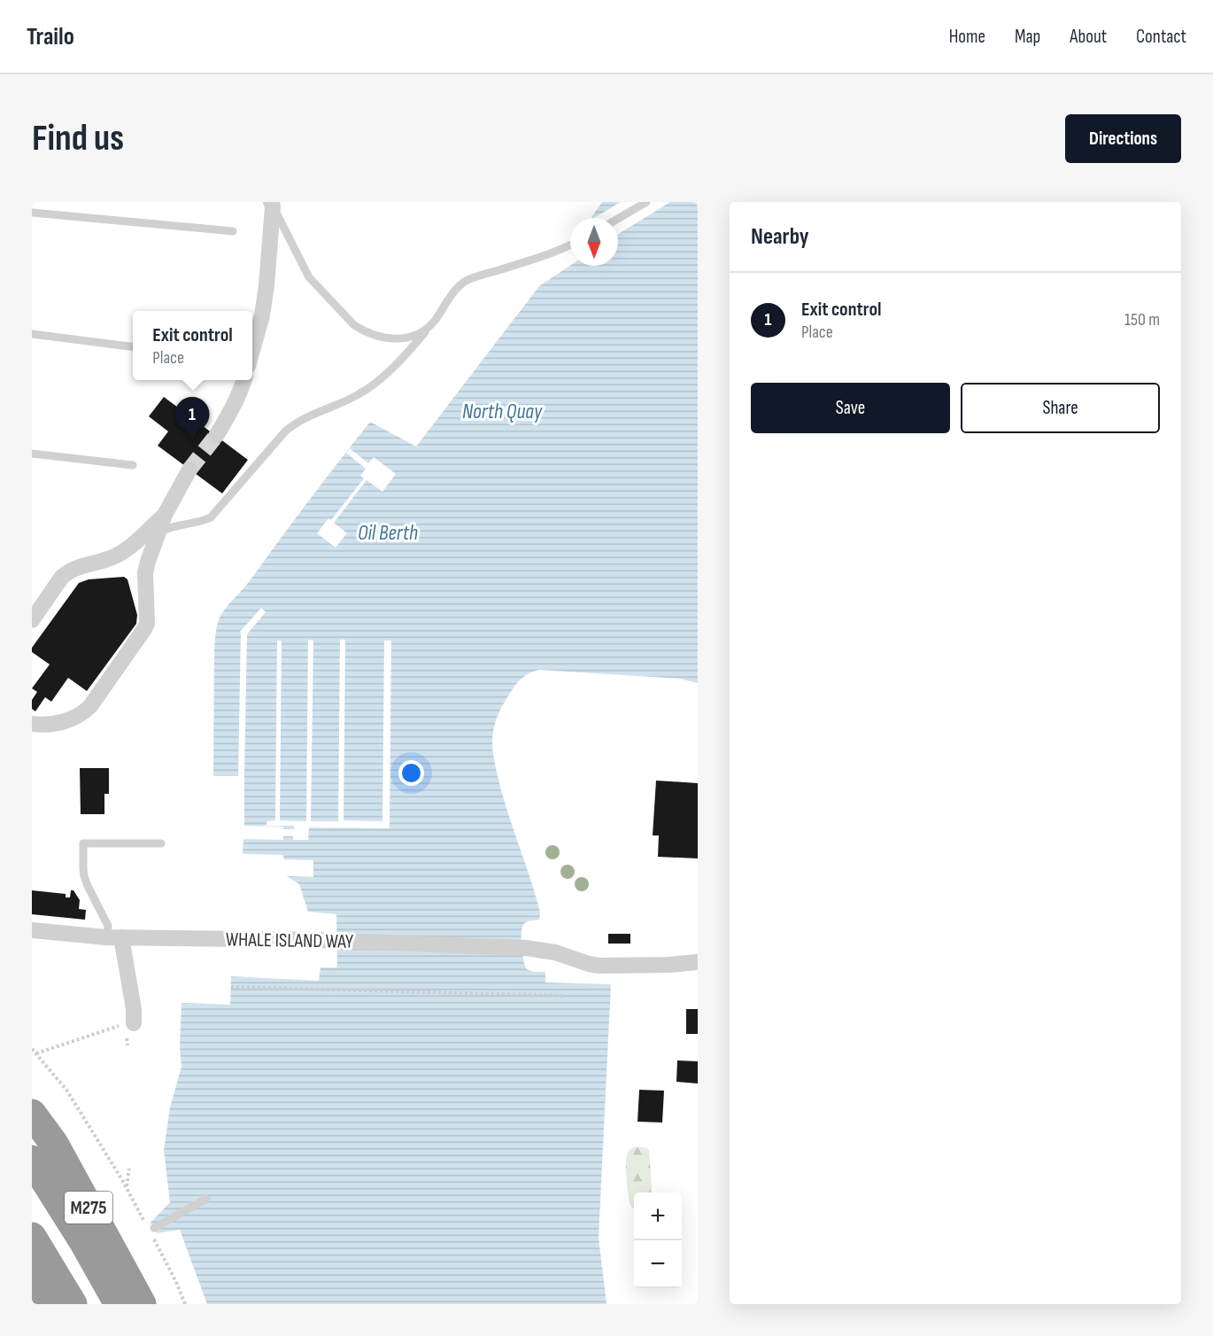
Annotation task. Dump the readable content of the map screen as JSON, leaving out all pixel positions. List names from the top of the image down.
{
  "streets": {
    "highway": ["M275"],
    "street": ["WHALE ISLAND WAY"]
  },
  "water": ["North Quay", "Oil Berth"],
  "north": "bottom",
  "page": {
    "header": "Trailo",
    "nav": [
      "Home",
      "Map",
      "About",
      "Contact"
    ],
    "buttons": [
      "Directions",
      ["Save", "Share"]
    ],
    "title": "Find us",
    "heading": "Nearby",
    "list": [
      {
        "mark": "1",
        "name": "Exit control",
        "note": "Place",
        "value": "150 m"
      }
    ],
    "popup": ["Exit control", "Place"],
    "pins": "1",
    "map_buttons": ["+", "−"]
  }
}
